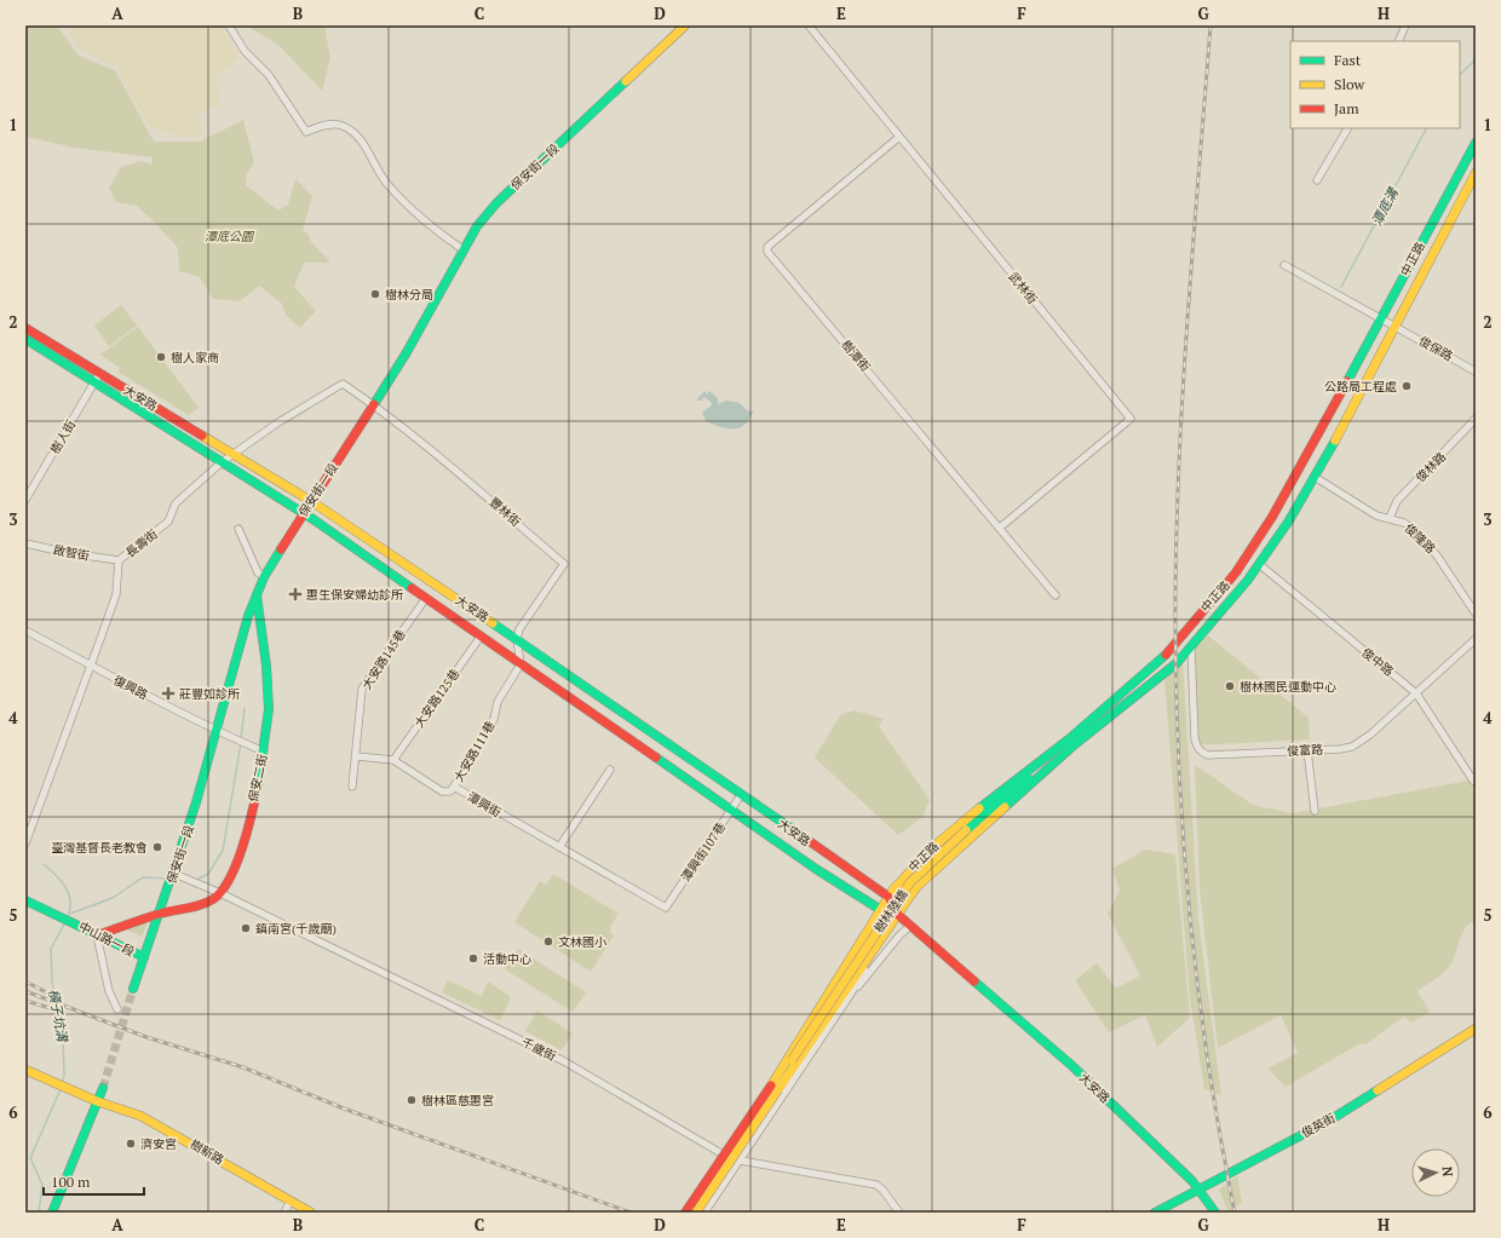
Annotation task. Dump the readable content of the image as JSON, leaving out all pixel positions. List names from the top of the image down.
{
  "streets": {
    "street": [
      "保安街一段",
      "中正路",
      "武林街",
      "俊保路",
      "樹潭街",
      "大安路",
      "樹人街",
      "俊林路",
      "豐林街",
      "俊隆路",
      "長壽街",
      "啟智街",
      "大安路145巷",
      "俊中路",
      "復興路",
      "大安路125巷",
      "俊富路",
      "大安路111巷",
      "保安二街",
      "潭興街",
      "潭興街107巷",
      "樹林陸橋",
      "中山路一段",
      "千歲街",
      "俊英街",
      "樹新路"
    ]
  },
  "crossings": [
    ["保安街一段", "大安路"],
    ["保安街一段", "豐林街"],
    ["保安街一段", "長壽街"],
    ["保安街一段", "復興路"],
    ["保安街一段", "保安二街"],
    ["保安街一段", "中山路一段"],
    ["保安街一段", "千歲街"],
    ["中正路", "俊保路"],
    ["中正路", "大安路"],
    ["中正路", "俊隆路"],
    ["中正路", "俊中路"],
    ["中正路", "俊富路"],
    ["中正路", "樹林陸橋"],
    ["武林街", "樹潭街"],
    ["大安路", "樹人街"],
    ["大安路", "豐林街"],
    ["大安路", "長壽街"],
    ["大安路", "大安路145巷"],
    ["大安路", "大安路125巷"],
    ["大安路", "大安路111巷"],
    ["大安路", "潭興街107巷"],
    ["大安路", "俊英街"],
    ["俊林路", "俊隆路"],
    ["豐林街", "長壽街"],
    ["長壽街", "啟智街"],
    ["長壽街", "復興路"],
    ["大安路145巷", "潭興街"],
    ["俊中路", "俊富路"],
    ["復興路", "保安二街"],
    ["大安路125巷", "潭興街"],
    ["大安路111巷", "潭興街"],
    ["保安二街", "千歲街"],
    ["潭興街", "潭興街107巷"]
  ],
  "water": ["潭底溝", "橫子坑溝"],
  "parks": ["潭底公園"],
  "places": {
    "other": [
      "樹林分局",
      "樹人家商",
      "公路局工程處",
      "樹林國民運動中心",
      "臺灣基督長老教會",
      "鎮南宮(千歲廟)",
      "文林國小",
      "活動中心",
      "樹林區慈惠宮",
      "濟安宮"
    ],
    "health": ["惠生保安婦幼診所", "莊豐如診所"]
  },
  "legend": ["Fast", "Slow", "Jam"],
  "scale_bar": "100 m",
  "north": "right",
  "grid": {
    "columns": [
      "A",
      "B",
      "C",
      "D",
      "E",
      "F",
      "G",
      "H"
    ],
    "rows": [
      "1",
      "2",
      "3",
      "4",
      "5",
      "6"
    ]
  }
}
